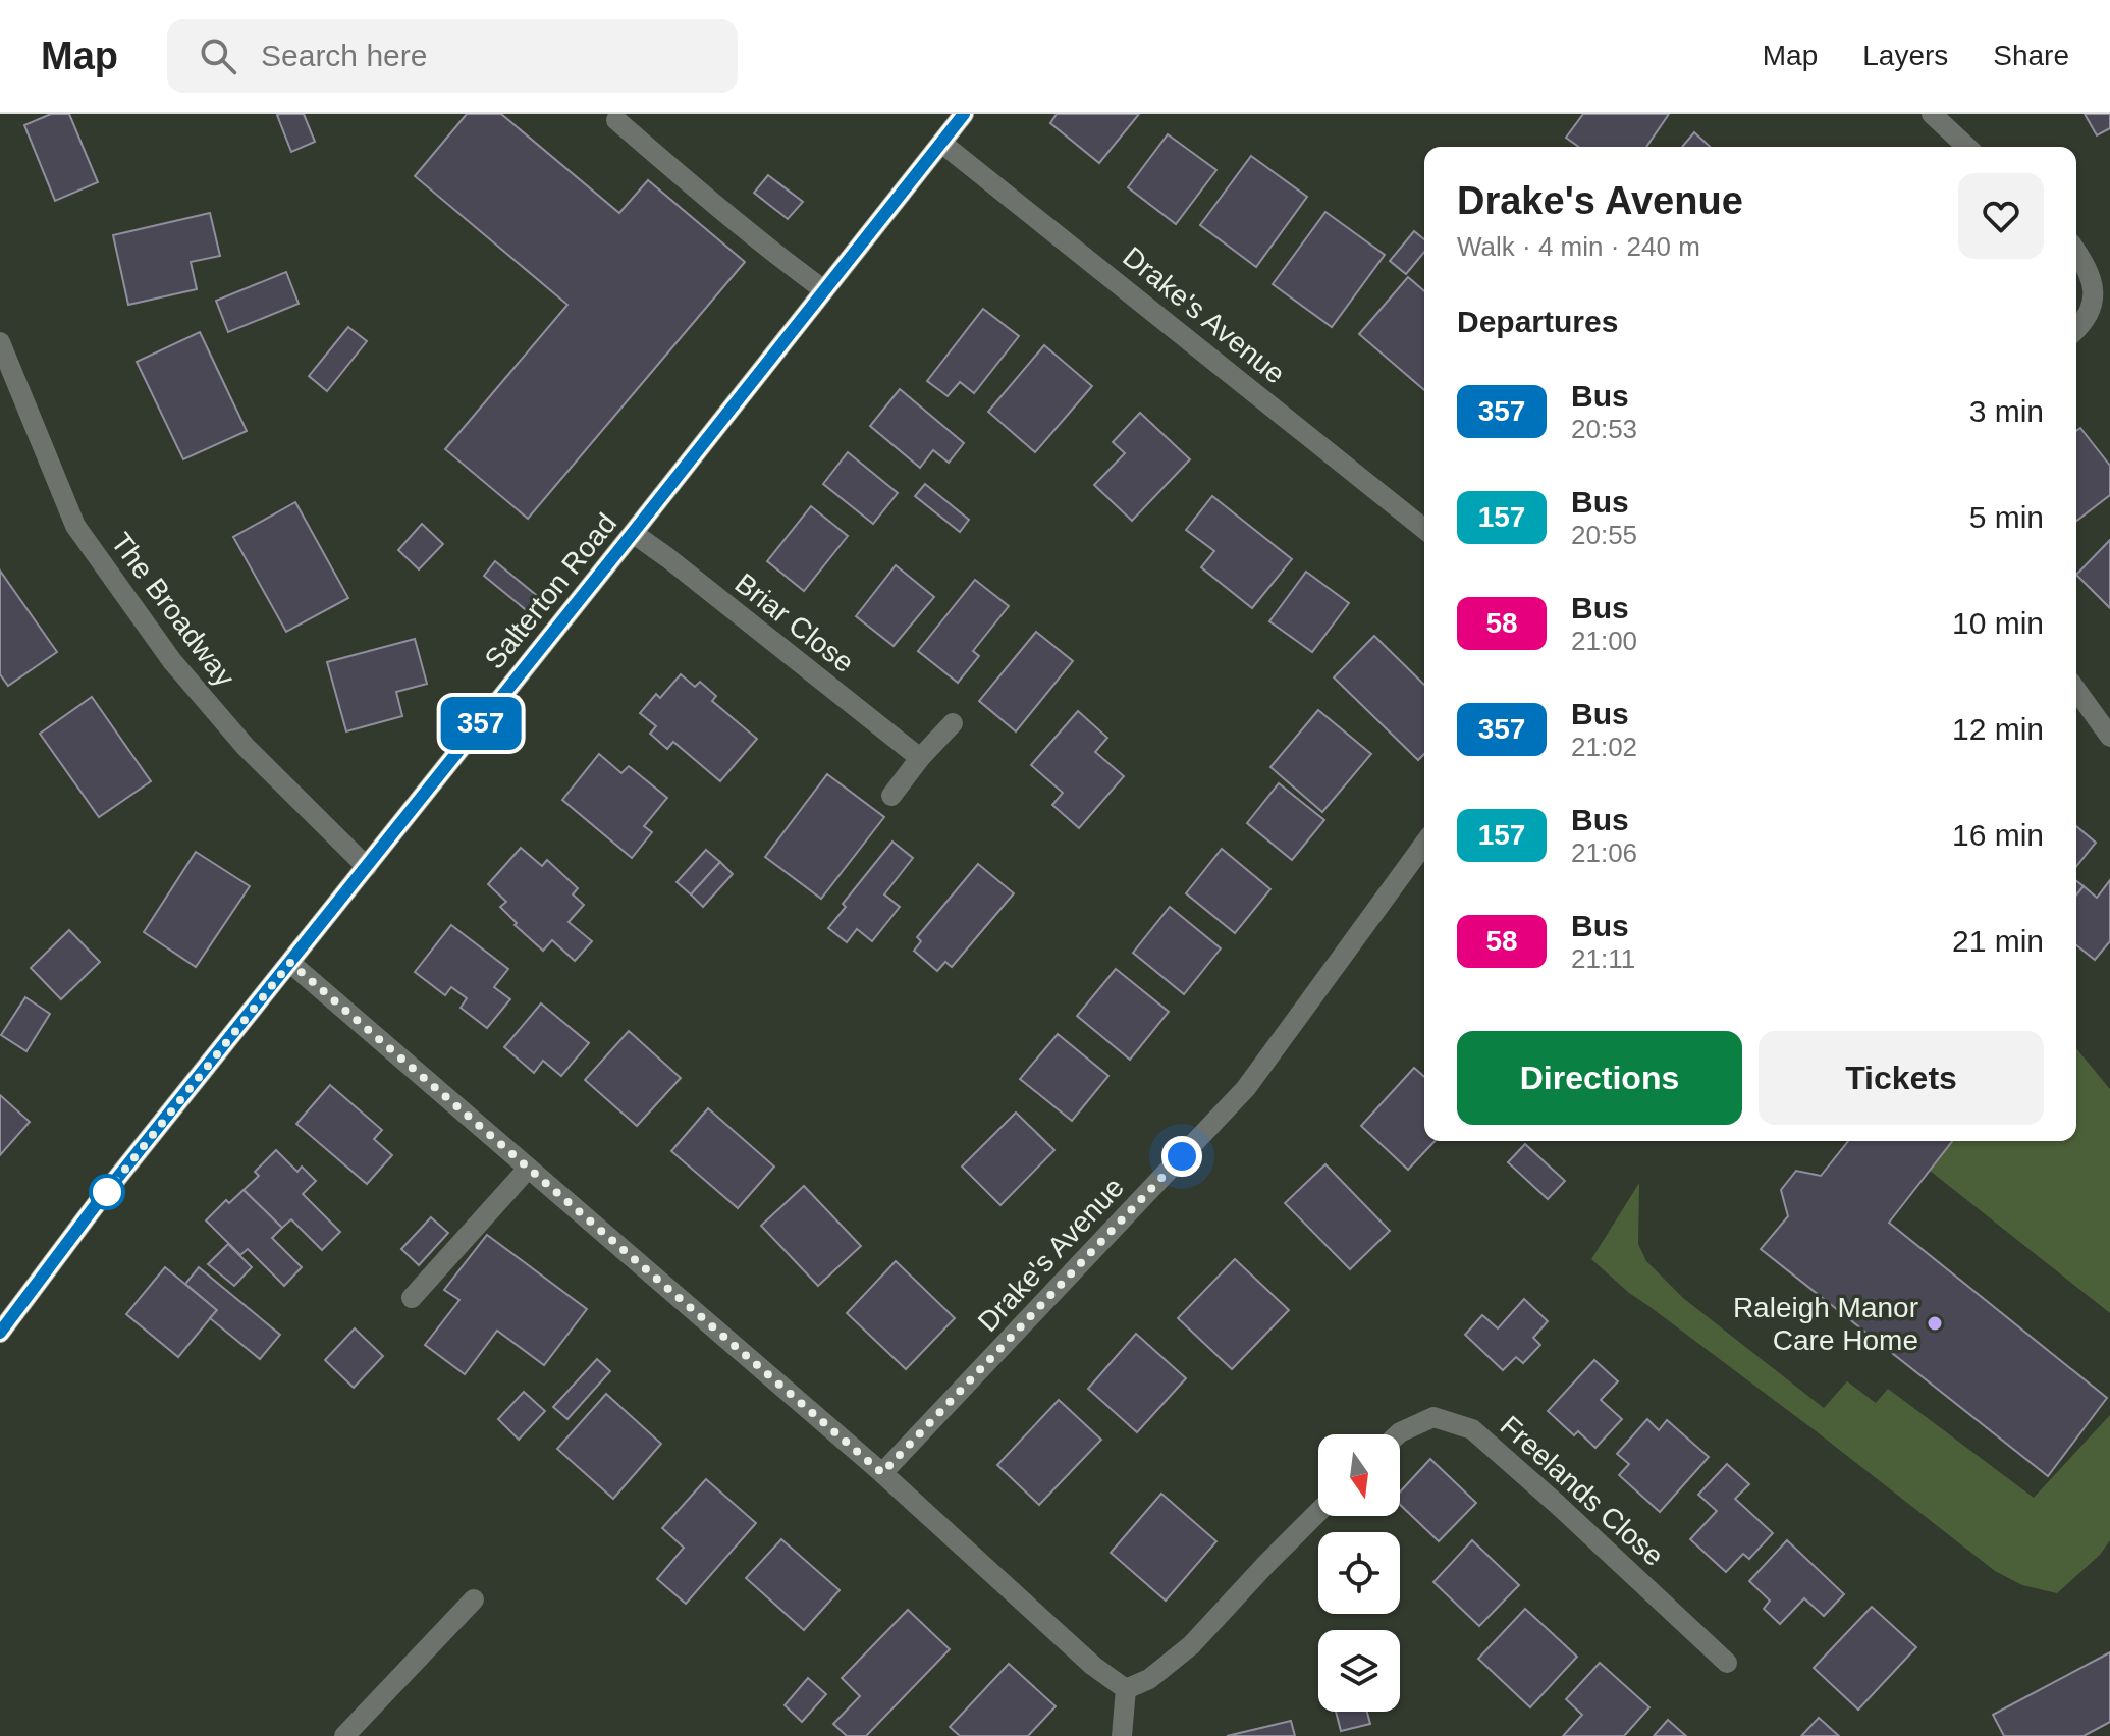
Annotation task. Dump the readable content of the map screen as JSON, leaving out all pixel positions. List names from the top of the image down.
{
  "streets": {
    "main road": ["Salterton Road"],
    "street": [
      "Drake's Avenue",
      "The Broadway",
      "Briar Close",
      "Freelands Close"
    ]
  },
  "crossings": [
    ["Drake's Avenue", "Salterton Road"],
    ["Salterton Road", "The Broadway"],
    ["Salterton Road", "Briar Close"]
  ],
  "places": ["Raleigh Manor Care Home"],
  "lines": ["bus line 357"],
  "north": "bottom",
  "page": {
    "header": "Map",
    "search": "Search here",
    "nav": ["Map", "Layers", "Share"],
    "on_map": "357",
    "heading": [
      ["Drake's Avenue", "Walk · 4 min · 240 m"],
      "Departures"
    ],
    "list": [
      {
        "mark": "357",
        "name": "Bus",
        "note": "20:53",
        "value": "3 min"
      },
      {
        "mark": "157",
        "name": "Bus",
        "note": "20:55",
        "value": "5 min"
      },
      {
        "mark": "58",
        "name": "Bus",
        "note": "21:00",
        "value": "10 min"
      },
      {
        "mark": "357",
        "name": "Bus",
        "note": "21:02",
        "value": "12 min"
      },
      {
        "mark": "157",
        "name": "Bus",
        "note": "21:06",
        "value": "16 min"
      },
      {
        "mark": "58",
        "name": "Bus",
        "note": "21:11",
        "value": "21 min"
      }
    ],
    "buttons": ["Directions", "Tickets"]
  }
}
